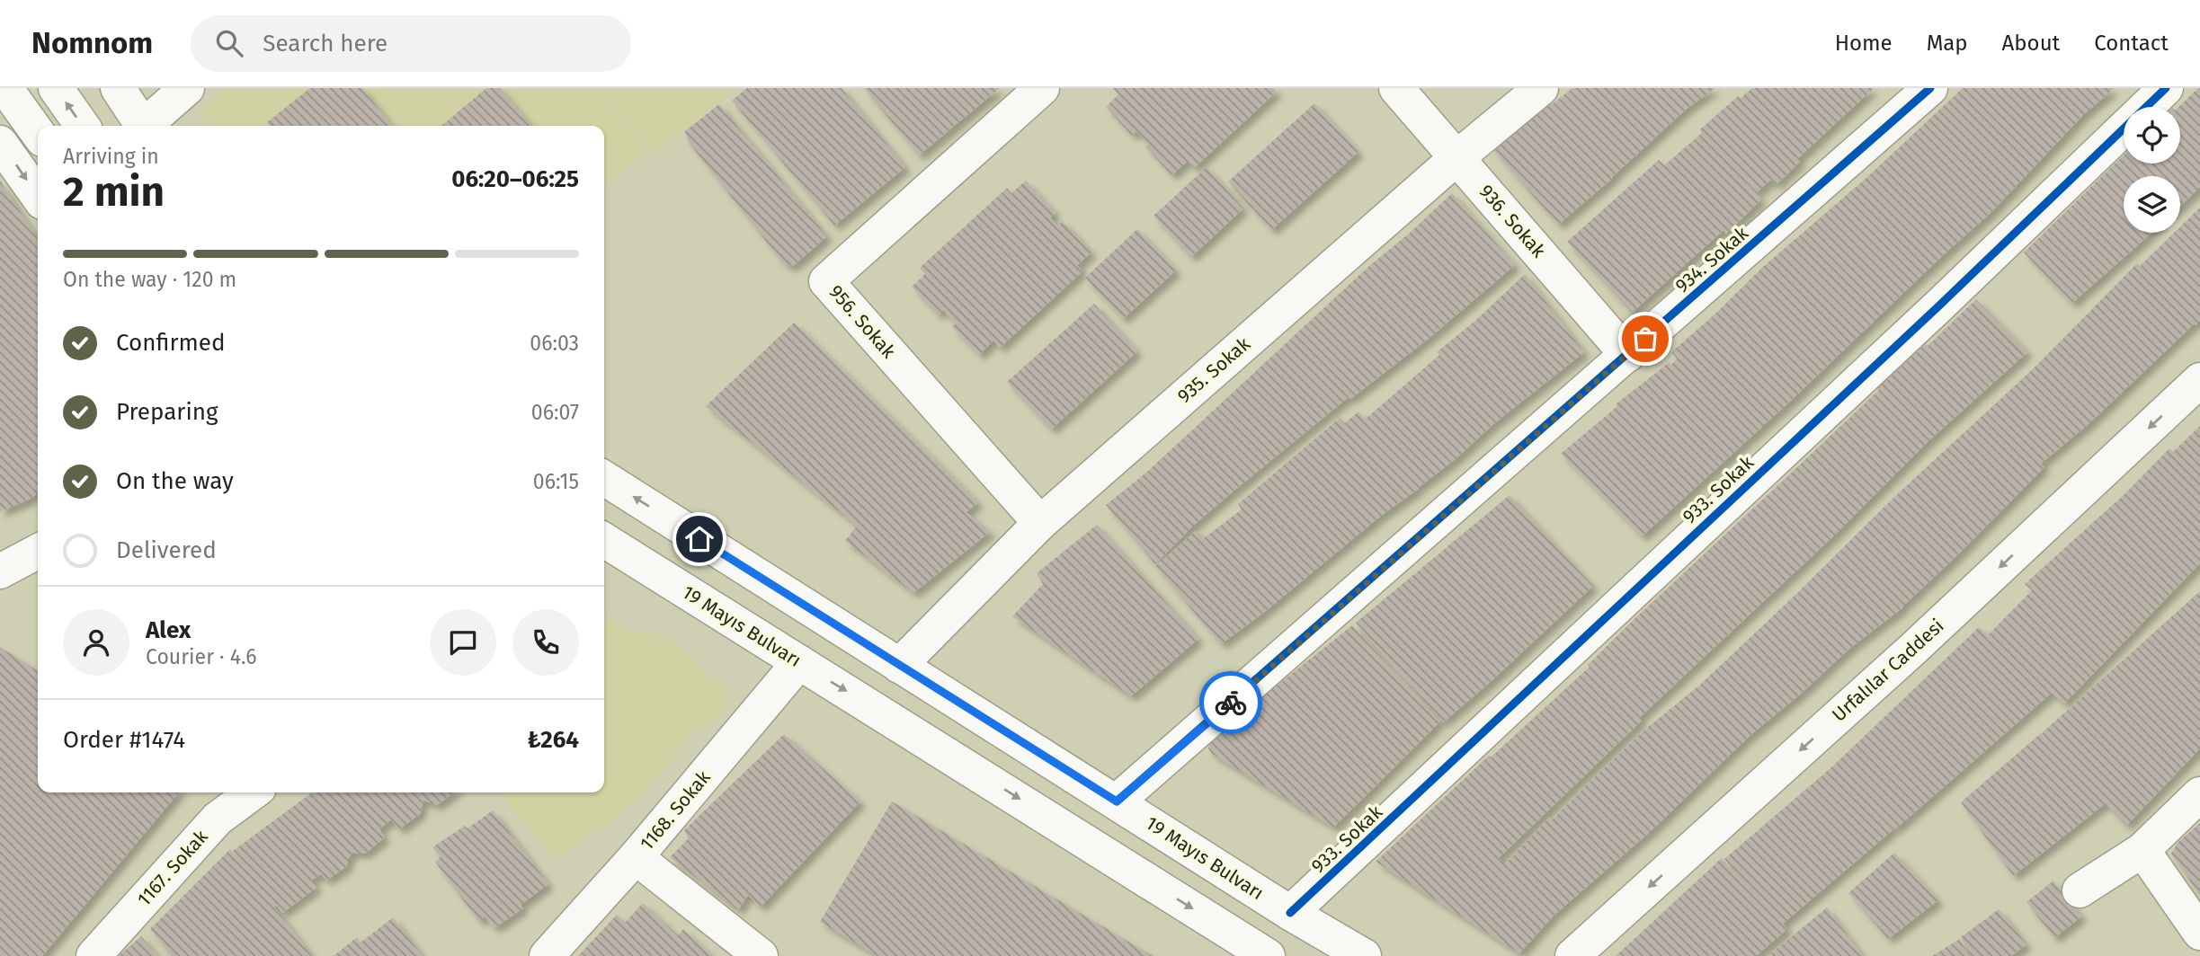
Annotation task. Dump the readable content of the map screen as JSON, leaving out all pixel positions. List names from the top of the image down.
{
  "streets": {
    "street": [
      "936. Sokak",
      "934. Sokak",
      "956. Sokak",
      "935. Sokak",
      "933. Sokak",
      "19 Mayıs Bulvarı",
      "Urfalılar Caddesi",
      "1168. Sokak",
      "1167. Sokak"
    ]
  },
  "crossings": [
    ["936. Sokak", "934. Sokak"],
    ["936. Sokak", "935. Sokak"],
    ["934. Sokak", "19 Mayıs Bulvarı"],
    ["956. Sokak", "935. Sokak"],
    ["935. Sokak", "19 Mayıs Bulvarı"],
    ["933. Sokak", "19 Mayıs Bulvarı"],
    ["19 Mayıs Bulvarı", "1168. Sokak"]
  ],
  "one_way": ["Urfalılar Caddesi"],
  "page": {
    "header": "Nomnom",
    "search": "Search here",
    "nav": [
      "Home",
      "Map",
      "About",
      "Contact"
    ],
    "heading": ["2 min", "Arriving in", "06:20–06:25"],
    "panel": [
      "Alex",
      "Courier · 4.6",
      "Order #1474",
      "₺264"
    ],
    "bar": "On the way · 120 m",
    "list": [
      ["Confirmed", "06:03"],
      ["Preparing", "06:07"],
      ["On the way", "06:15"],
      "Delivered"
    ]
  }
}
